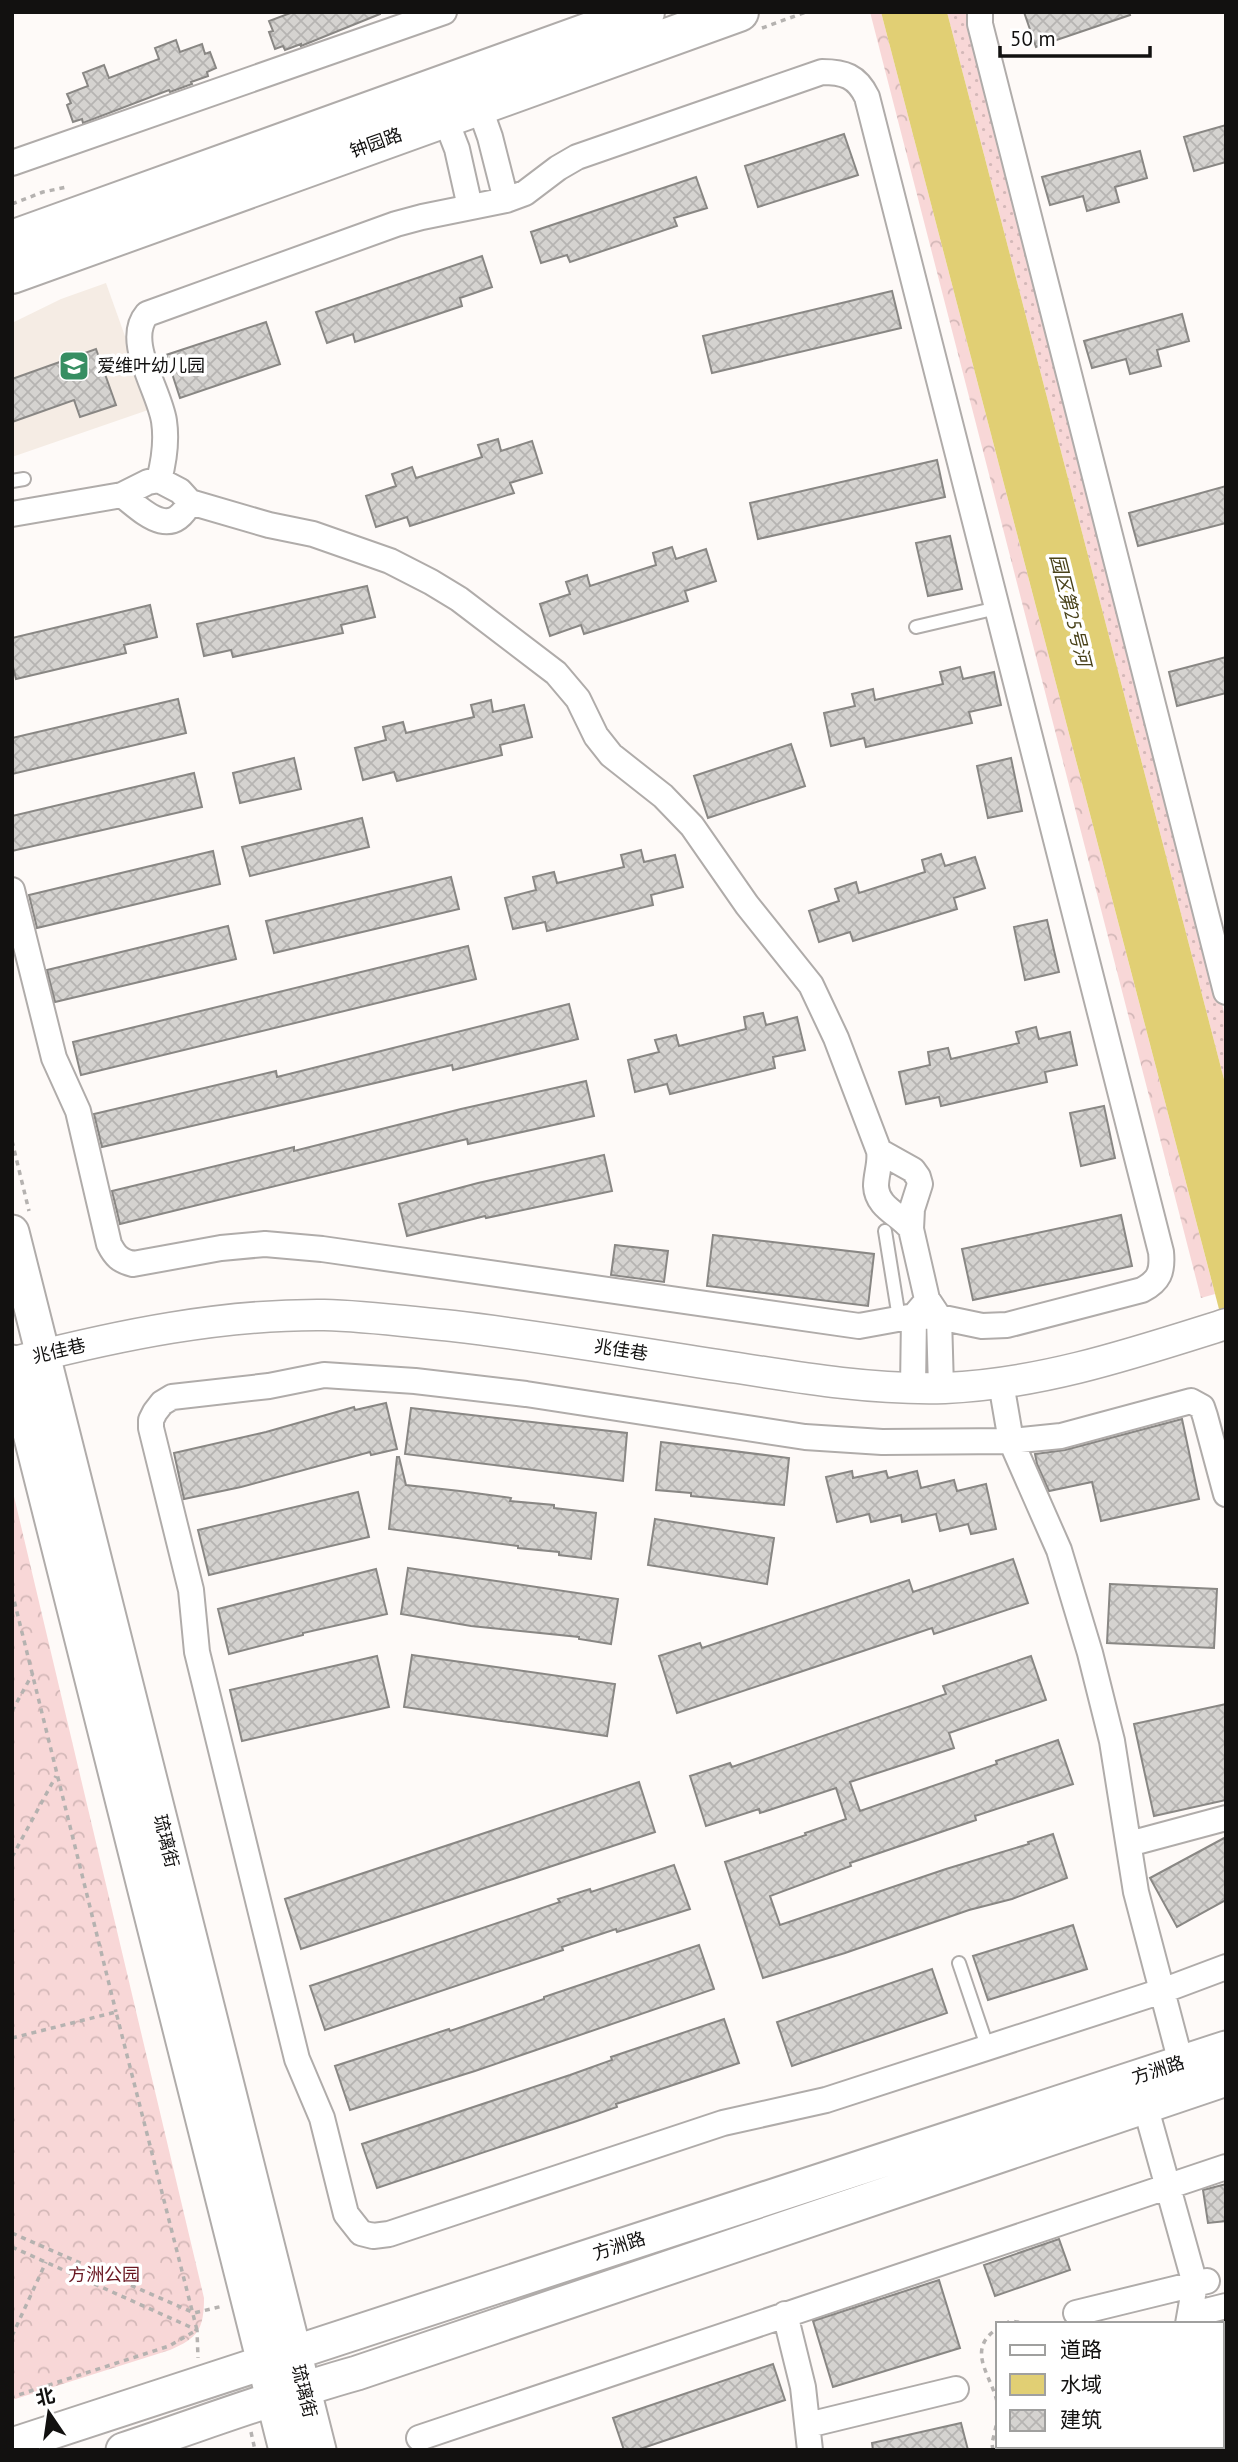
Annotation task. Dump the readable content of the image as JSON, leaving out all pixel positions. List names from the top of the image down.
{
  "streets": {
    "main road": ["钟园路", "琉璃街", "方洲路"],
    "street": ["兆佳巷"]
  },
  "crossings": [
    ["兆佳巷", "琉璃街"],
    ["琉璃街", "方洲路"]
  ],
  "water": ["园区第25号河"],
  "parks": ["方洲公园"],
  "places": {
    "school or university": ["爱维叶幼儿园"]
  },
  "legend": ["道路", "水域", "建筑"],
  "scale_bar": "50 m",
  "north": "top"
}
